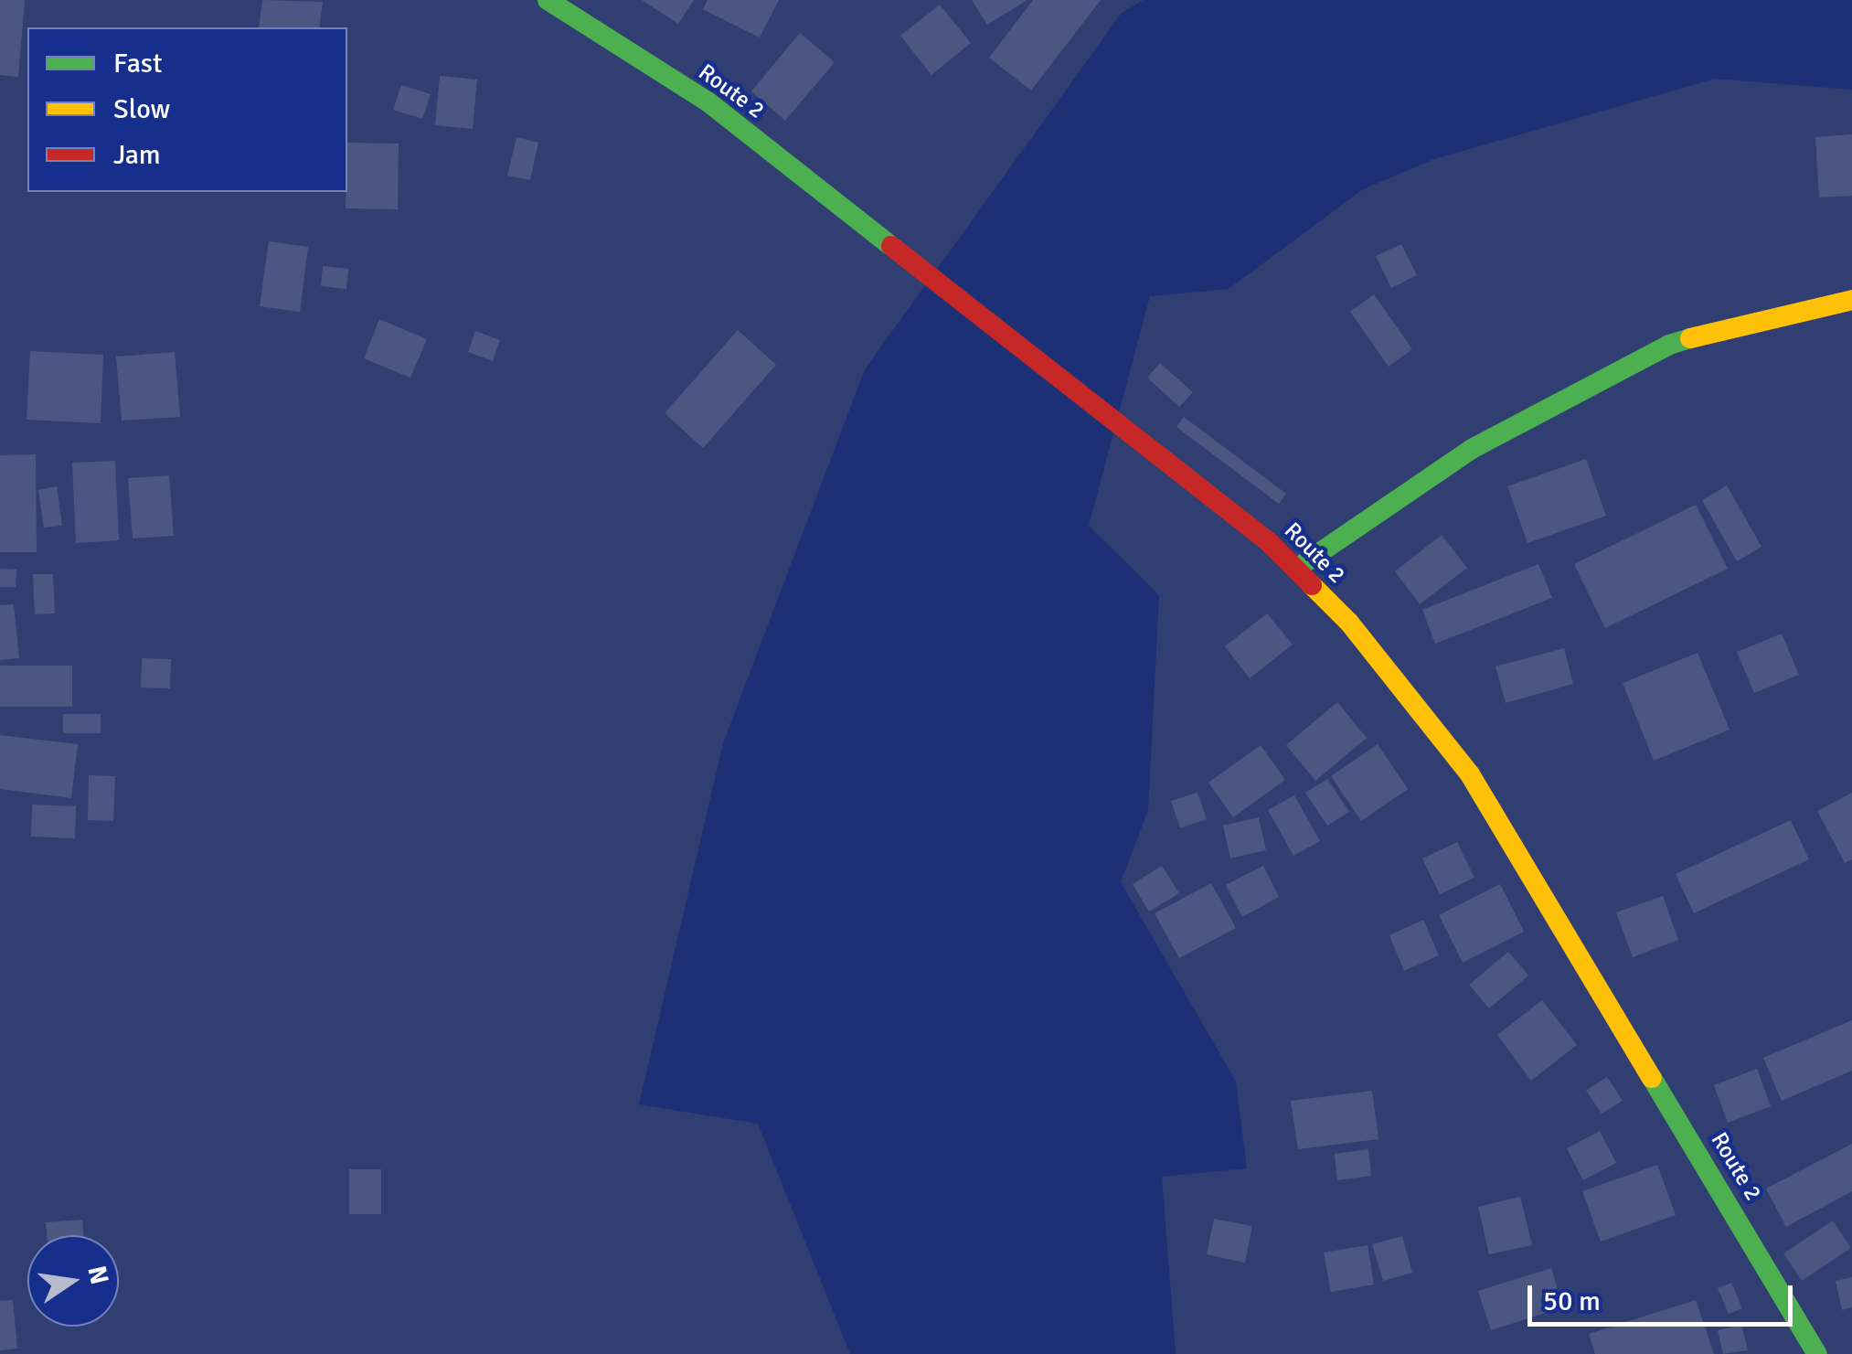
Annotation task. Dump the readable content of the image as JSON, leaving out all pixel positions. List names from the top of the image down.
{
  "streets": {
    "main road": ["Route 2"]
  },
  "legend": ["Fast", "Slow", "Jam"],
  "scale_bar": "50 m",
  "north": "right"
}
